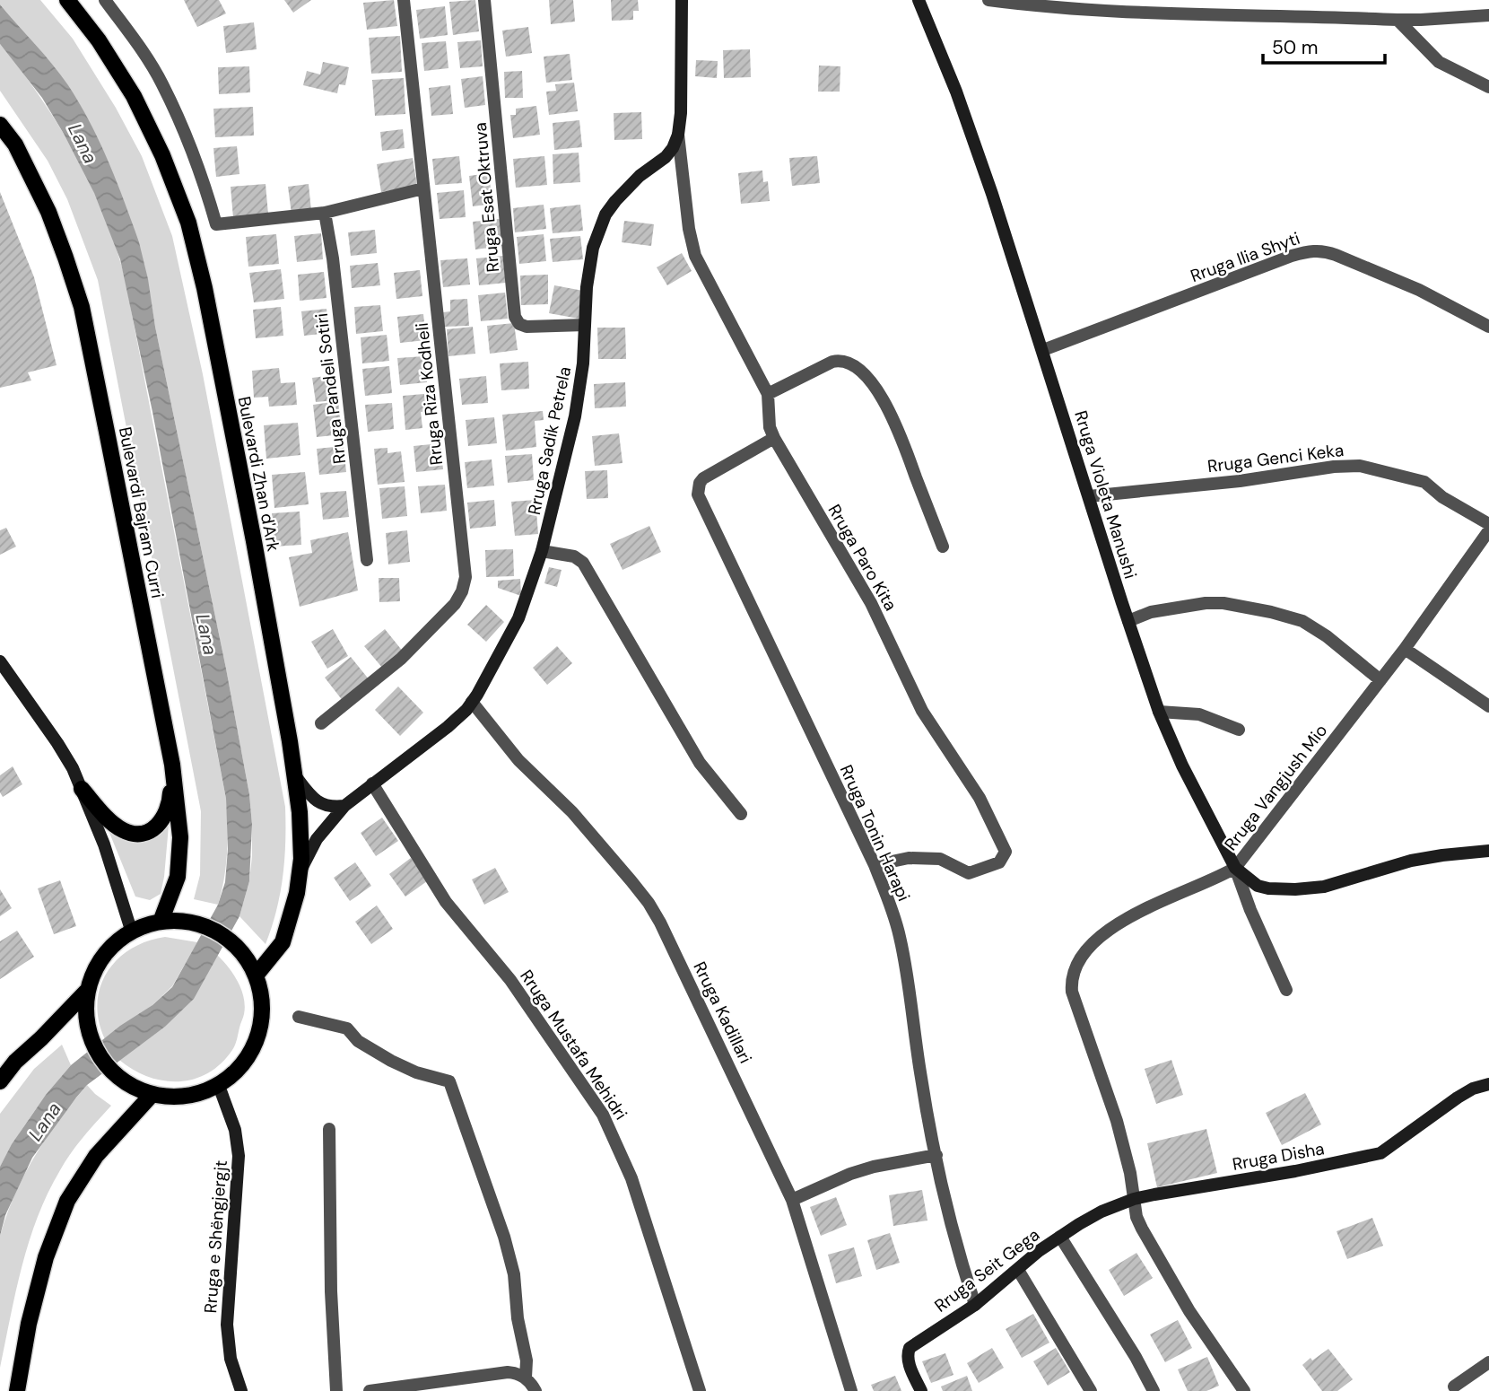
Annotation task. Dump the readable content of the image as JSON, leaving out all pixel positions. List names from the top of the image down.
{
  "streets": {
    "main road": ["Bulevardi Zhan d'Ark", "Bulevardi Bajram Curri"],
    "street": [
      "Rruga Esat Oktruva",
      "Rruga Ilia Shyti",
      "Rruga Pandeli Sotiri",
      "Rruga Riza Kodheli",
      "Rruga Sadik Petrela",
      "Rruga Genci Keka",
      "Rruga Violeta Manushi",
      "Rruga Paro Kita",
      "Rruga Vangjush Mio",
      "Rruga Tonin Harapi",
      "Rruga Kadillari",
      "Rruga Mustafa Mehidri",
      "Rruga Disha",
      "Rruga e Shëngjergjt",
      "Rruga Seit Gega"
    ]
  },
  "crossings": [
    ["Rruga Esat Oktruva", "Rruga Sadik Petrela"],
    ["Rruga Ilia Shyti", "Rruga Violeta Manushi"],
    ["Rruga Sadik Petrela", "Bulevardi Zhan d'Ark"],
    ["Rruga Sadik Petrela", "Rruga Paro Kita"],
    ["Rruga Sadik Petrela", "Rruga Kadillari"],
    ["Rruga Sadik Petrela", "Rruga Mustafa Mehidri"],
    ["Rruga Genci Keka", "Rruga Violeta Manushi"],
    ["Bulevardi Zhan d'Ark", "Bulevardi Bajram Curri"],
    ["Bulevardi Zhan d'Ark", "Rruga e Shëngjergjt"],
    ["Rruga Violeta Manushi", "Rruga Vangjush Mio"],
    ["Bulevardi Bajram Curri", "Rruga e Shëngjergjt"],
    ["Rruga Paro Kita", "Rruga Tonin Harapi"],
    ["Rruga Vangjush Mio", "Rruga Disha"],
    ["Rruga Tonin Harapi", "Rruga Seit Gega"],
    ["Rruga Disha", "Rruga Seit Gega"]
  ],
  "water": ["Lana"],
  "scale_bar": "50 m"
}
